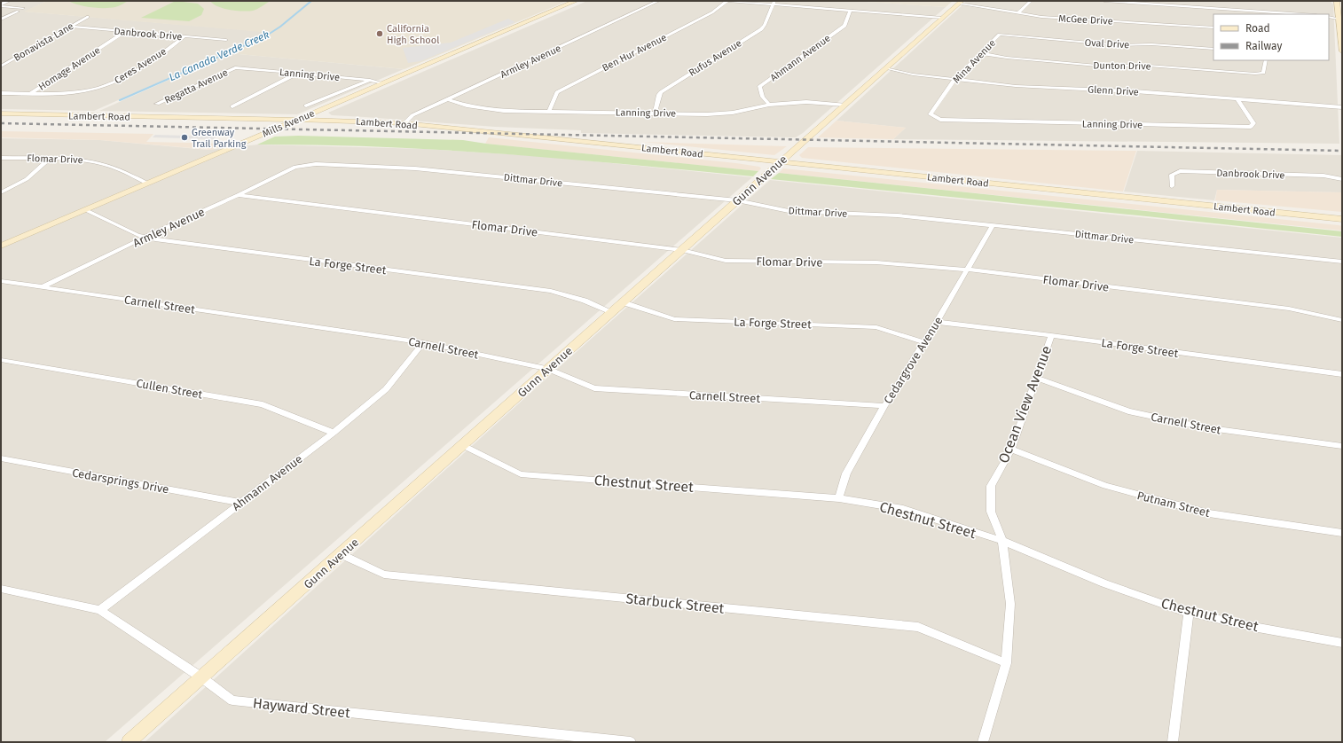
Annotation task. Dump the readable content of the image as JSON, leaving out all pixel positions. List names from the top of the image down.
{
  "streets": {
    "main road": ["Lambert Road", "Mills Avenue", "Gunn Avenue"],
    "street": [
      "McGee Drive",
      "Danbrook Drive",
      "Bonavista Lane",
      "Oval Drive",
      "Ben Hur Avenue",
      "Rufus Avenue",
      "Ahmann Avenue",
      "Armley Avenue",
      "Mina Avenue",
      "Ceres Avenue",
      "Dunton Drive",
      "Homage Avenue",
      "Lanning Drive",
      "Regatta Avenue",
      "Glenn Drive",
      "Flomar Drive",
      "Dittmar Drive",
      "La Forge Street",
      "Carnell Street",
      "Cedargrove Avenue",
      "Cullen Street",
      "Ocean View Avenue",
      "Cedarsprings Drive",
      "Chestnut Street",
      "Putnam Street",
      "Starbuck Street",
      "Hayward Street"
    ]
  },
  "crossings": [
    ["McGee Drive", "Gunn Avenue"],
    ["Danbrook Drive", "Bonavista Lane"],
    ["Danbrook Drive", "Ceres Avenue"],
    ["Danbrook Drive", "Homage Avenue"],
    ["Oval Drive", "Mina Avenue"],
    ["Ben Hur Avenue", "Lanning Drive"],
    ["Rufus Avenue", "Lanning Drive"],
    ["Ahmann Avenue", "Lanning Drive"],
    ["Ahmann Avenue", "Carnell Street"],
    ["Ahmann Avenue", "Cullen Street"],
    ["Ahmann Avenue", "Cedarsprings Drive"],
    ["Ahmann Avenue", "Hayward Street"],
    ["Armley Avenue", "Lanning Drive"],
    ["Armley Avenue", "Lambert Road"],
    ["Armley Avenue", "Flomar Drive"],
    ["Armley Avenue", "Dittmar Drive"],
    ["Armley Avenue", "La Forge Street"],
    ["Armley Avenue", "Carnell Street"],
    ["Mina Avenue", "Dunton Drive"],
    ["Mina Avenue", "Lanning Drive"],
    ["Mina Avenue", "Glenn Drive"],
    ["Ceres Avenue", "Homage Avenue"],
    ["Lanning Drive", "Regatta Avenue"],
    ["Lanning Drive", "Glenn Drive"],
    ["Lanning Drive", "Mills Avenue"],
    ["Lanning Drive", "Gunn Avenue"],
    ["Glenn Drive", "Gunn Avenue"],
    ["Lambert Road", "Mills Avenue"],
    ["Lambert Road", "Gunn Avenue"],
    ["Mills Avenue", "Flomar Drive"],
    ["Mills Avenue", "La Forge Street"],
    ["Flomar Drive", "Gunn Avenue"],
    ["Flomar Drive", "Cedargrove Avenue"],
    ["Dittmar Drive", "Gunn Avenue"],
    ["Dittmar Drive", "Cedargrove Avenue"],
    ["Gunn Avenue", "La Forge Street"],
    ["Gunn Avenue", "Carnell Street"],
    ["Gunn Avenue", "Chestnut Street"],
    ["Gunn Avenue", "Starbuck Street"],
    ["Gunn Avenue", "Hayward Street"],
    ["La Forge Street", "Cedargrove Avenue"],
    ["La Forge Street", "Ocean View Avenue"],
    ["Carnell Street", "Cedargrove Avenue"],
    ["Carnell Street", "Ocean View Avenue"],
    ["Cedargrove Avenue", "Chestnut Street"],
    ["Ocean View Avenue", "Chestnut Street"],
    ["Ocean View Avenue", "Putnam Street"],
    ["Ocean View Avenue", "Starbuck Street"]
  ],
  "water": ["La Canada Verde Creek"],
  "places": ["California High School", "Greenway Trail Parking"],
  "legend": ["Road", "Railway"]
}
